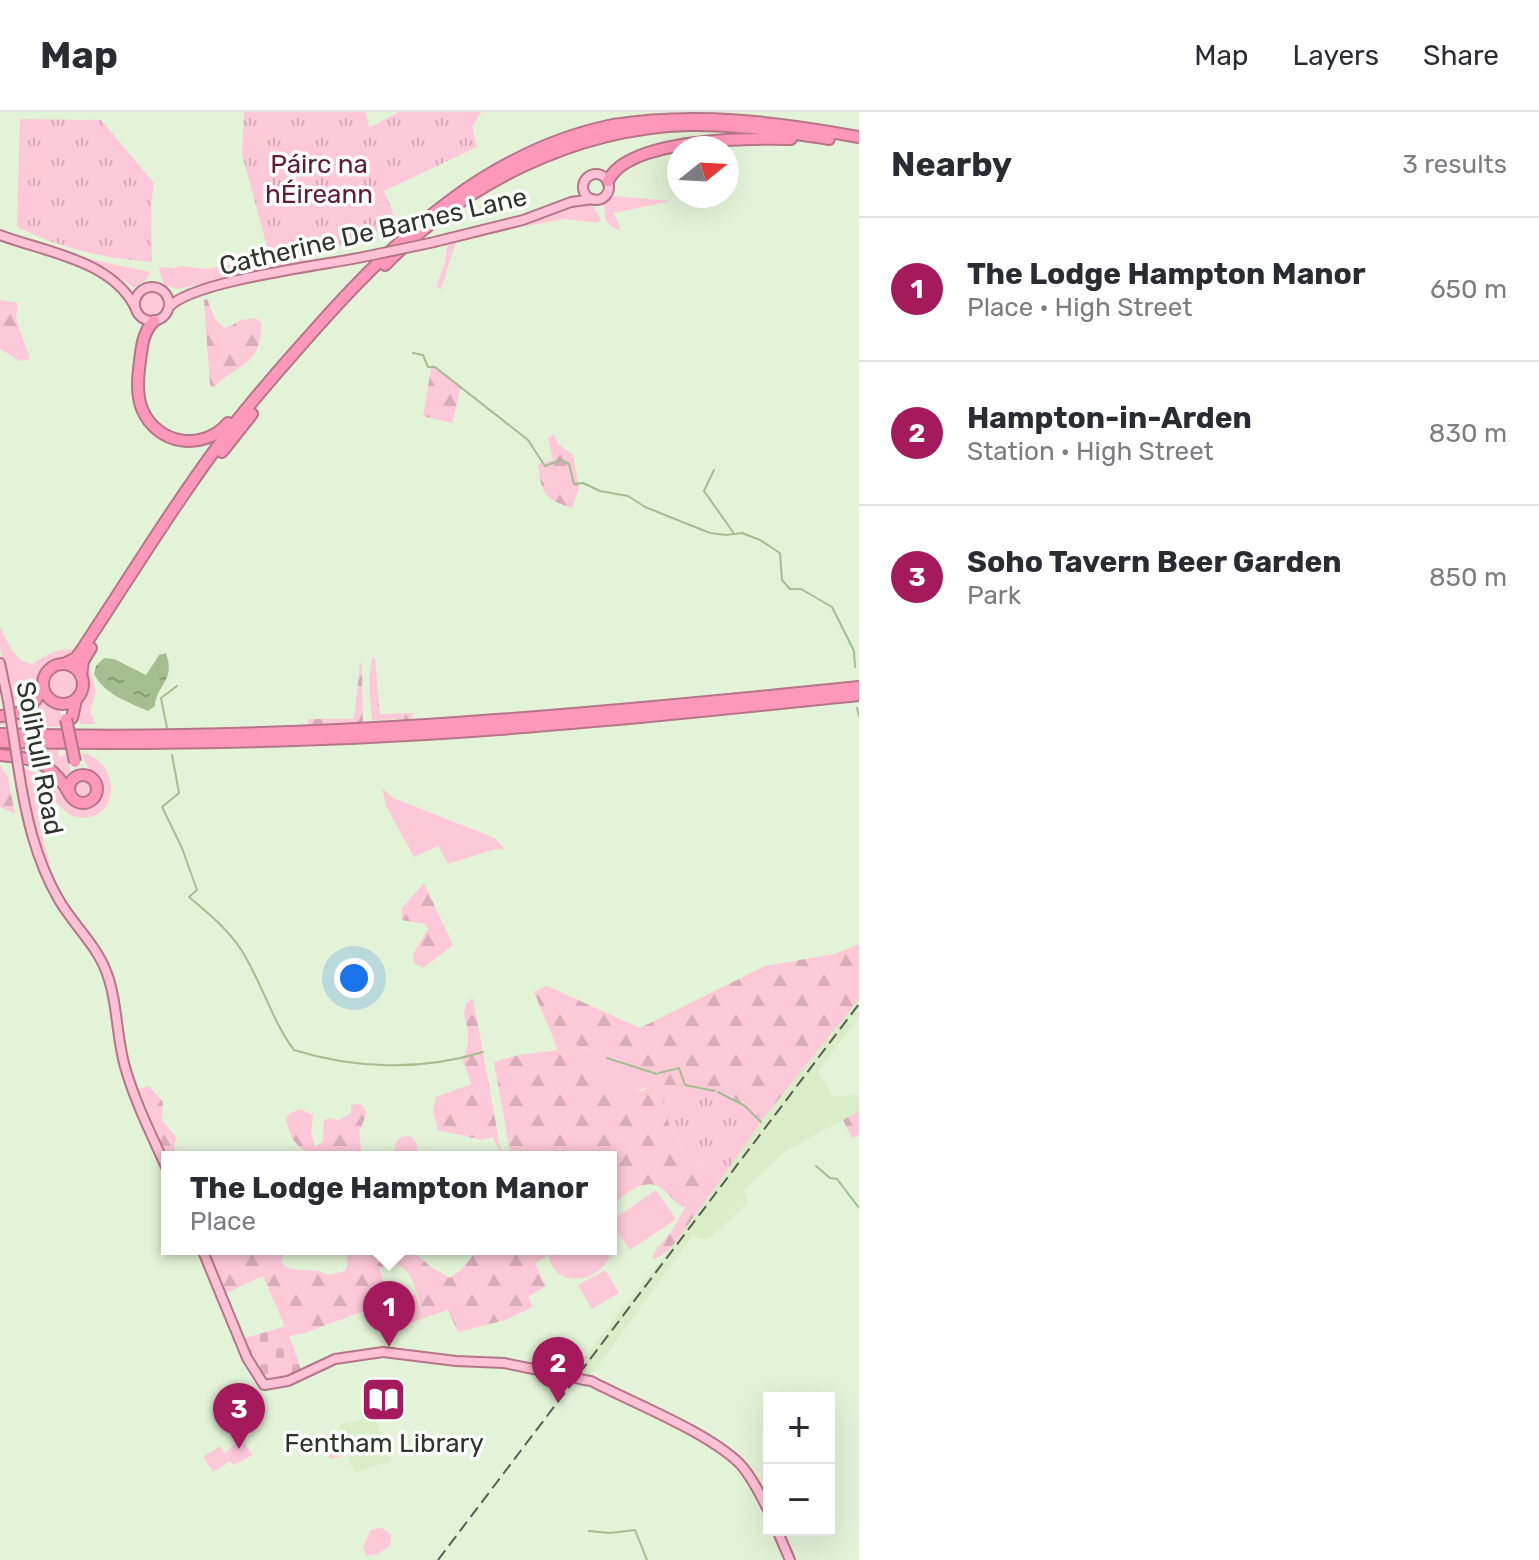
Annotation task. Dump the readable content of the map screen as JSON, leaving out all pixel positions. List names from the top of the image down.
{
  "streets": {
    "main road": ["Catherine De Barnes Lane", "Solihull Road"]
  },
  "parks": ["Páirc na hÉireann"],
  "places": {
    "library": ["Fentham Library"]
  },
  "north": "right",
  "page": {
    "header": "Map",
    "nav": ["Map", "Layers", "Share"],
    "heading": ["Nearby", "3 results"],
    "list": [
      {
        "mark": "1",
        "name": "The Lodge Hampton Manor",
        "note": "Place · High Street",
        "value": "650 m"
      },
      {
        "mark": "2",
        "name": "Hampton-in-Arden",
        "note": "Station · High Street",
        "value": "830 m"
      },
      {
        "mark": "3",
        "name": "Soho Tavern Beer Garden",
        "note": "Park",
        "value": "850 m"
      }
    ],
    "popup": ["The Lodge Hampton Manor", "Place"],
    "pins": ["1", "2", "3"],
    "map_buttons": ["+", "−"]
  }
}
